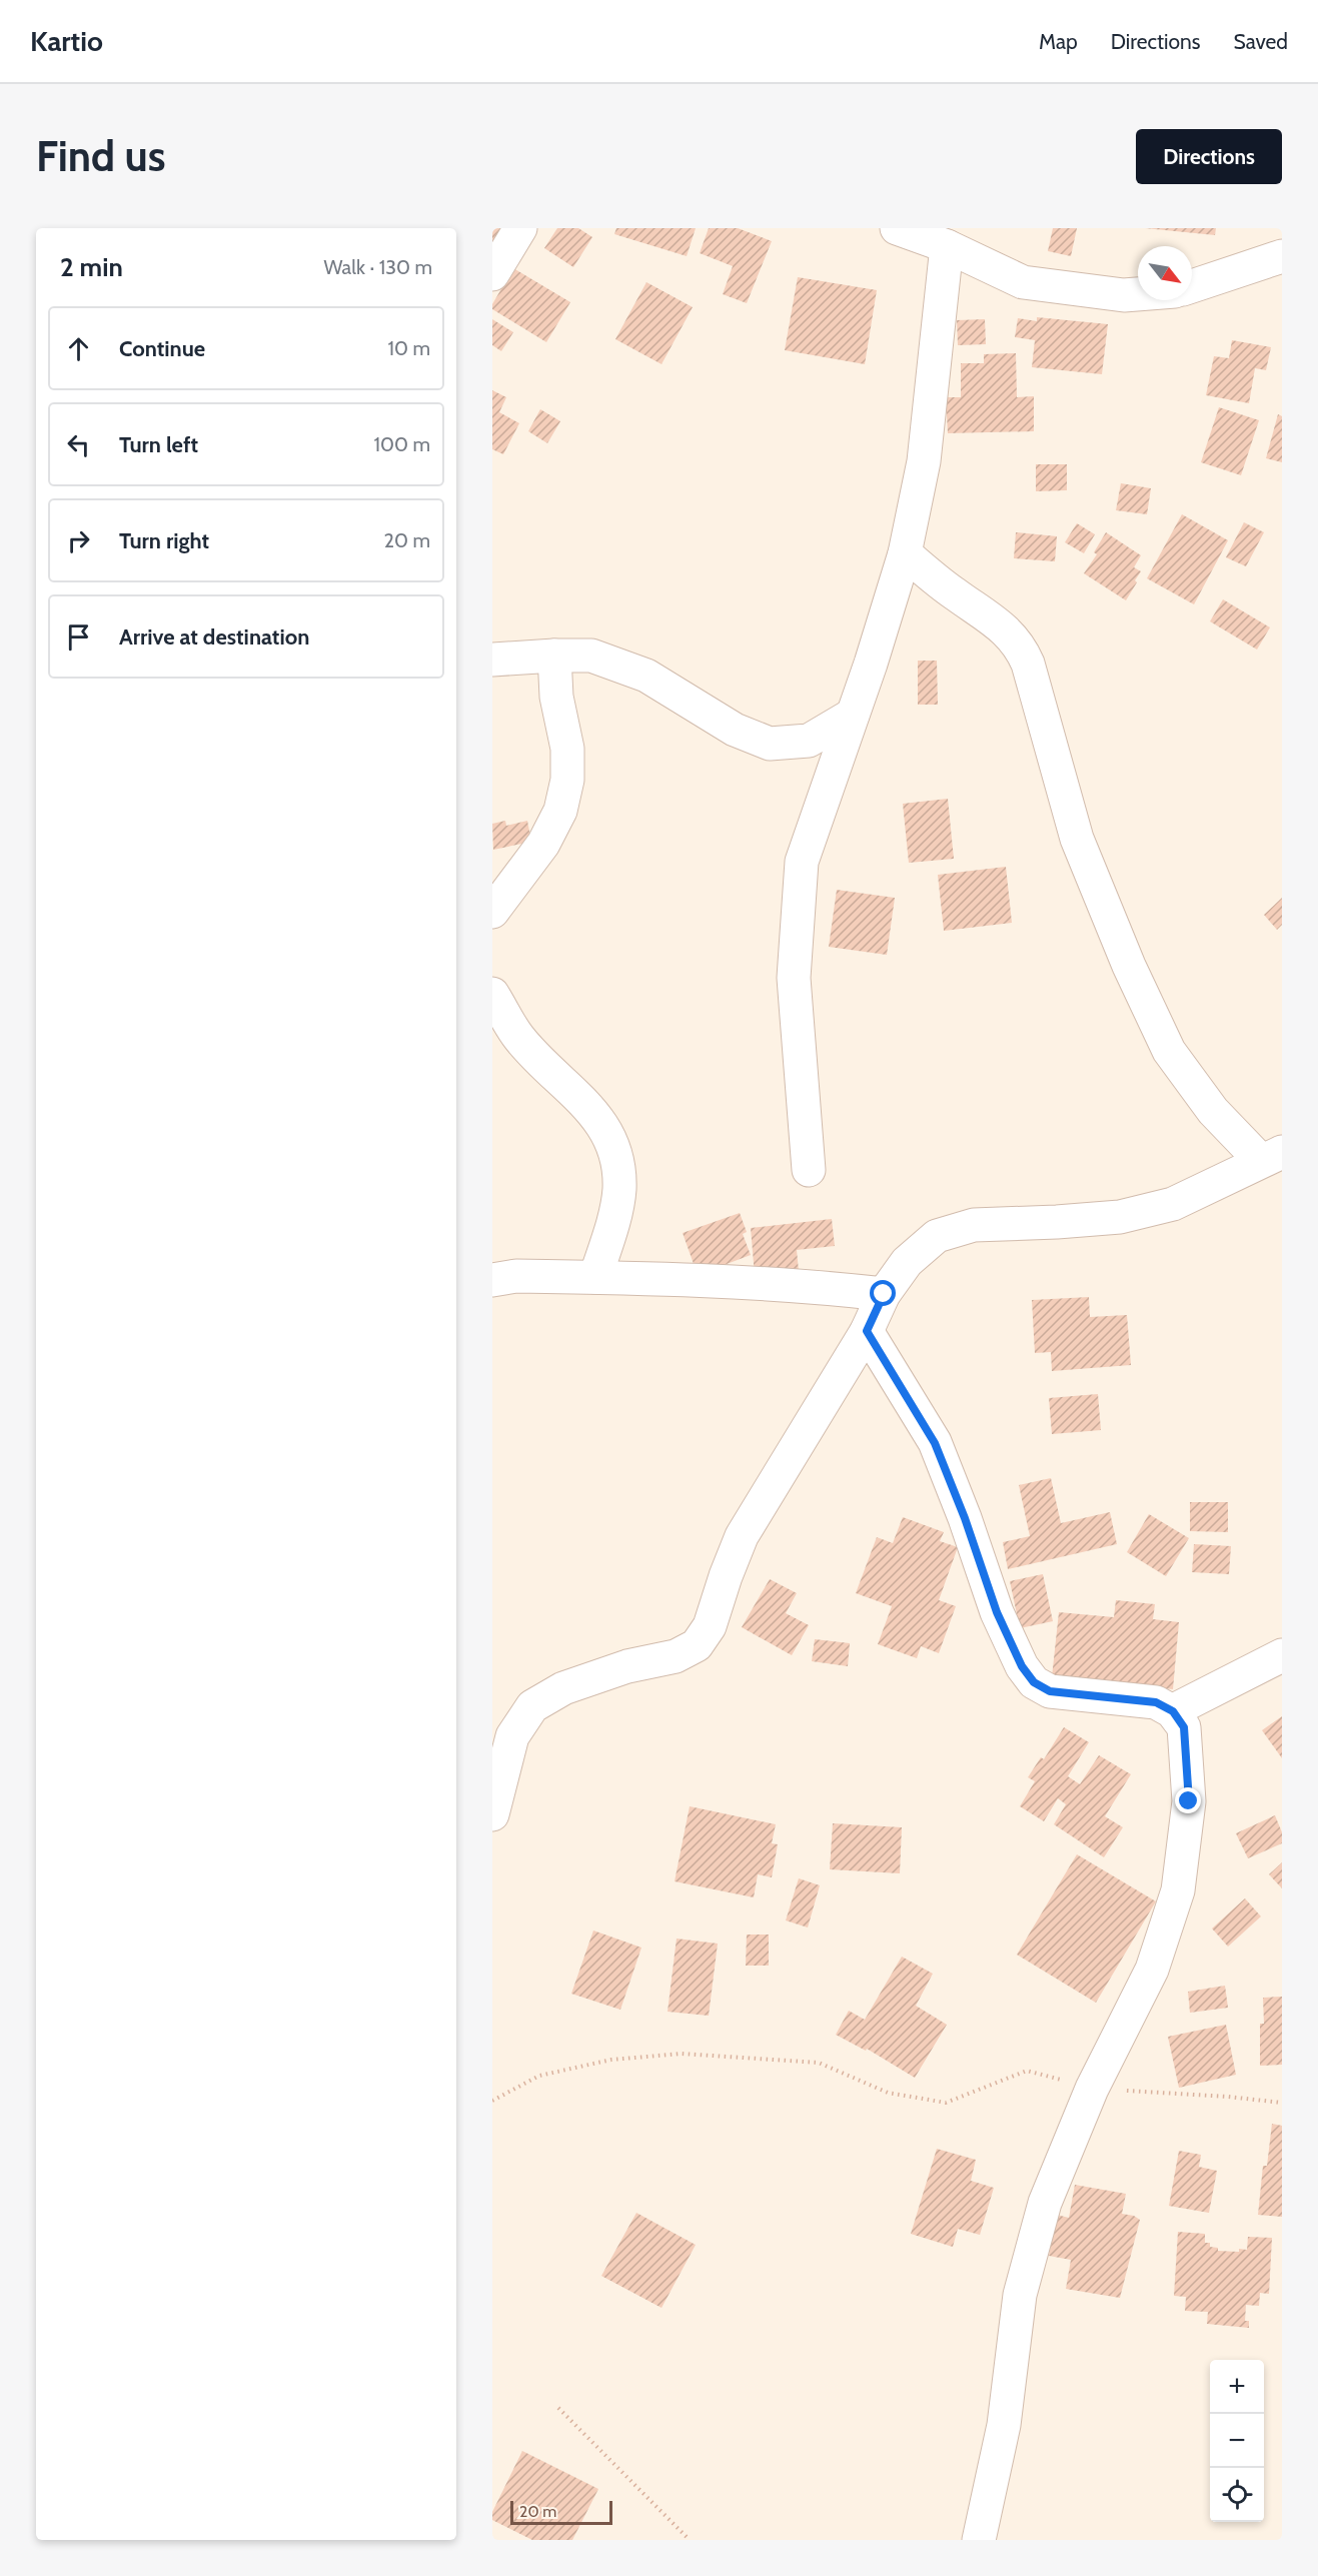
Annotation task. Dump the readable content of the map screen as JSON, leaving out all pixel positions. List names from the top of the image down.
{
  "scale_bar": "20 m",
  "north": "bottom right",
  "page": {
    "header": "Kartio",
    "nav": ["Map", "Directions", "Saved"],
    "buttons": "Directions",
    "title": "Find us",
    "heading": ["2 min", "Walk · 130 m"],
    "list": [
      ["Continue", "10 m"],
      ["Turn left", "100 m"],
      ["Turn right", "20 m"],
      "Arrive at destination"
    ],
    "map_buttons": ["+", "−"],
    "scale": "20 m"
  }
}
